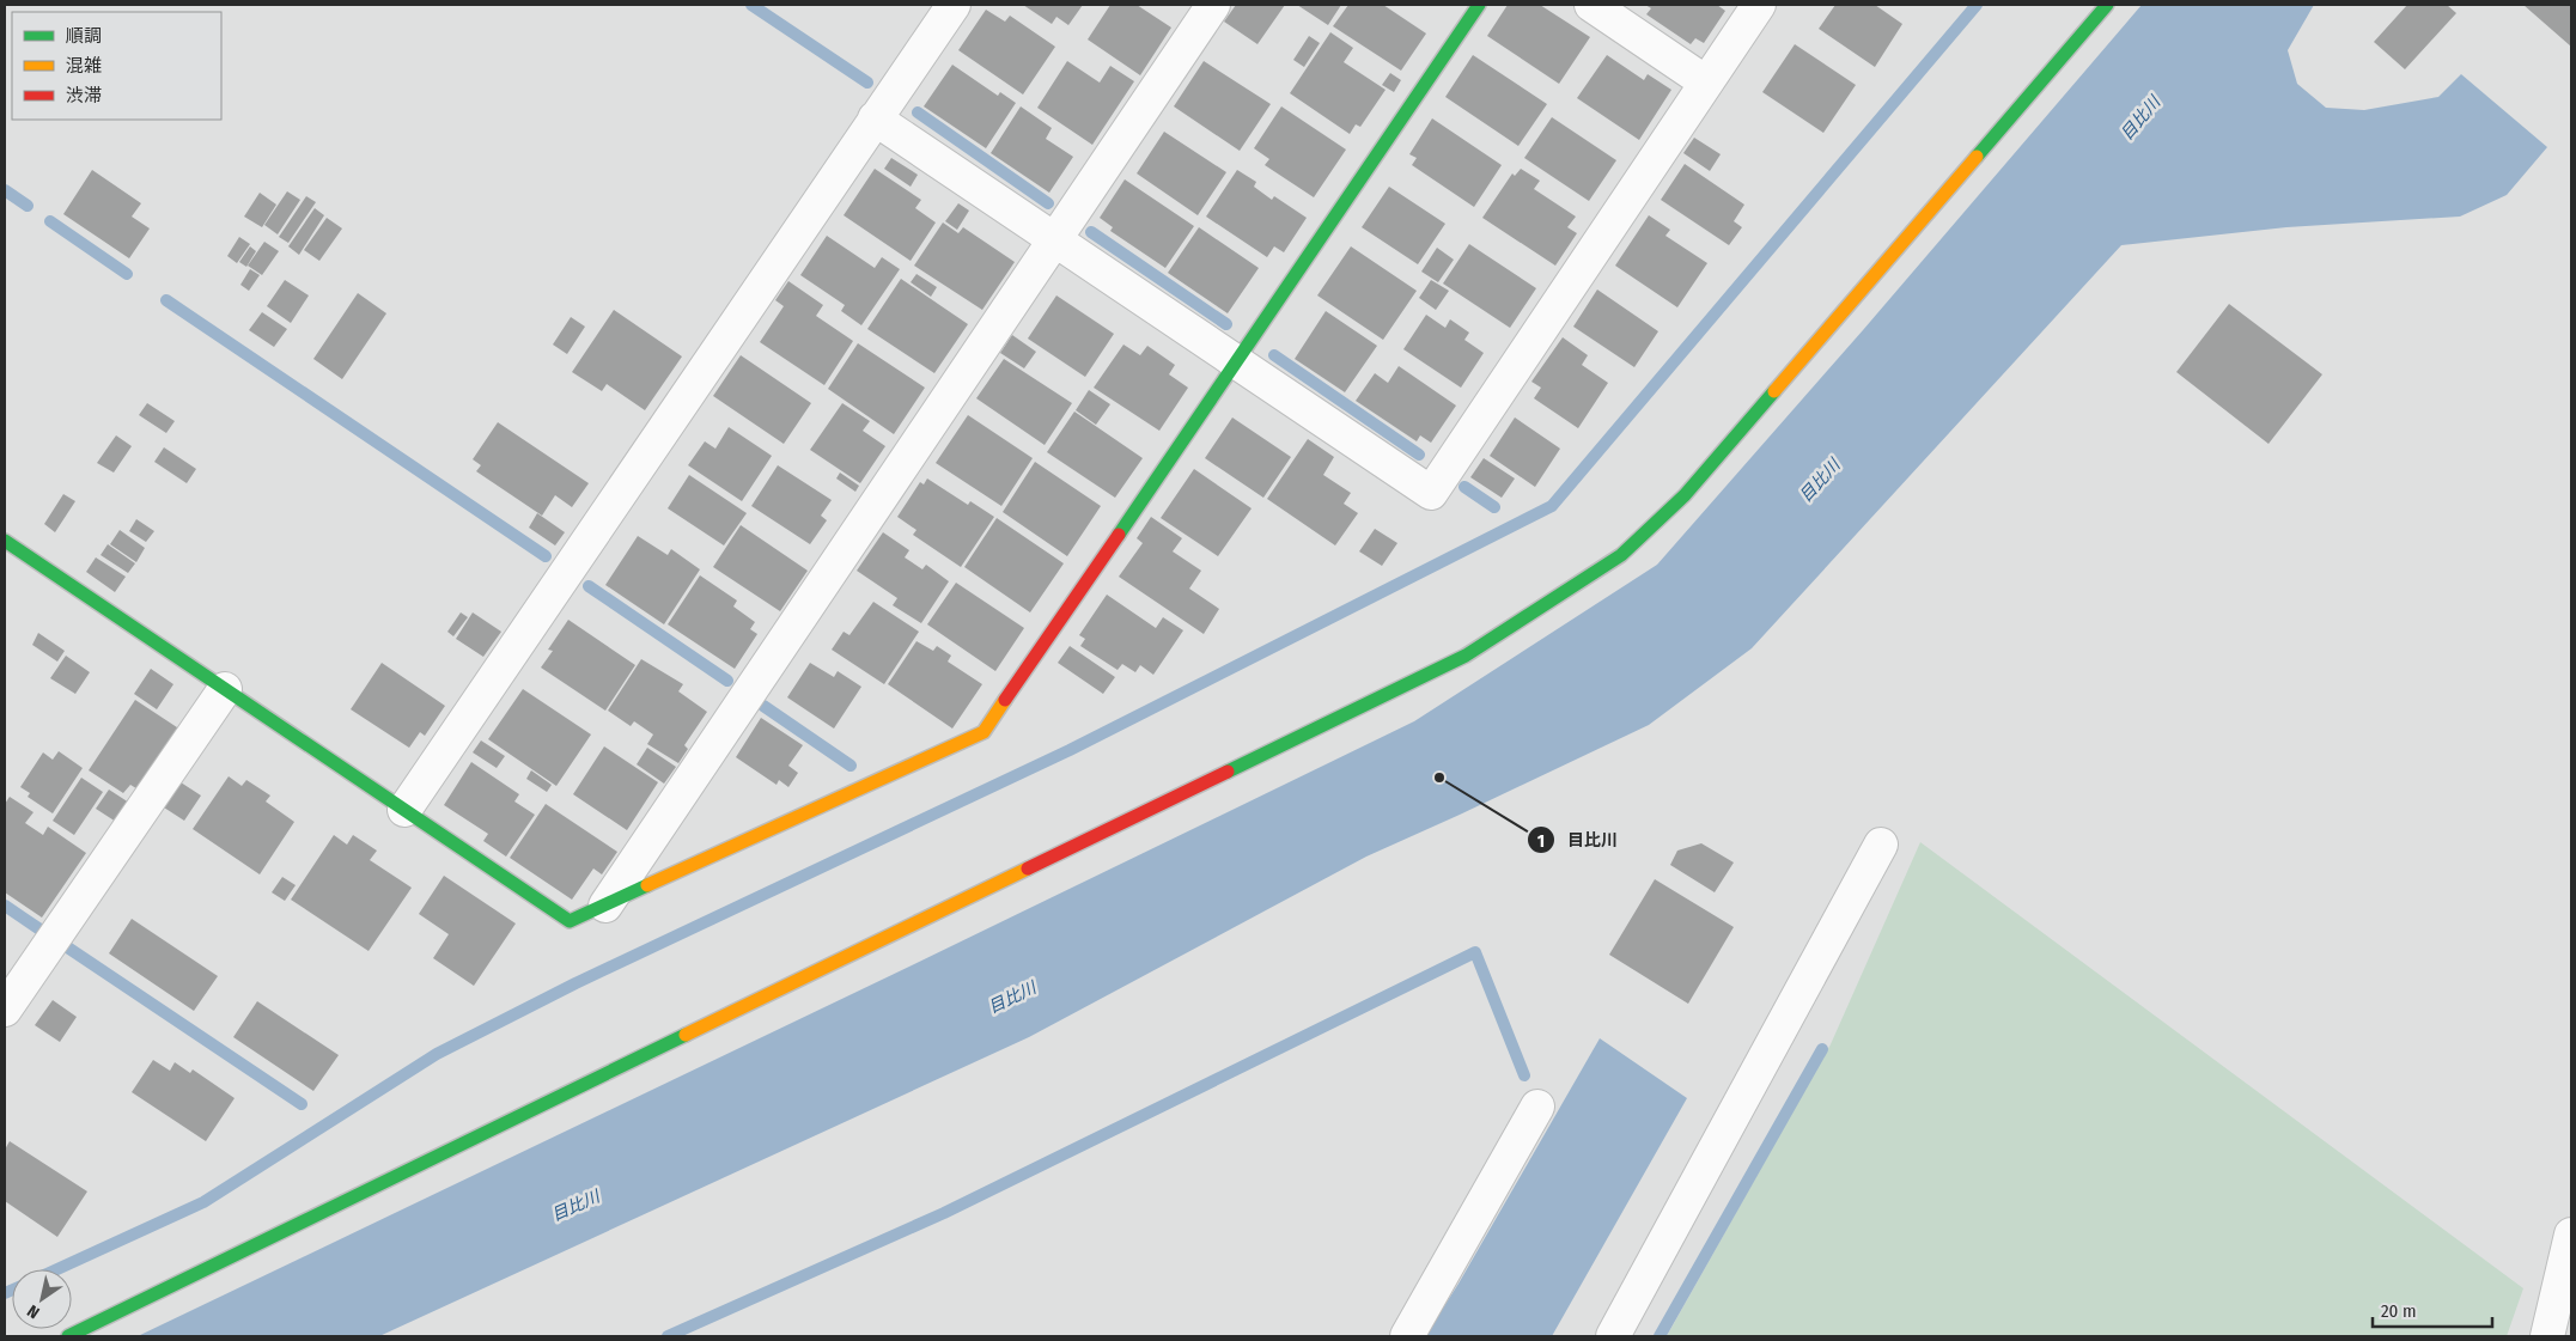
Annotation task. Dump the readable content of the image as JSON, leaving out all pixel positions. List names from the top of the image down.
{
  "water": ["目比川"],
  "places": ["目比川"],
  "legend": ["順調", "混雑", "渋滞"],
  "scale_bar": "20 m",
  "north": "bottom left"
}
